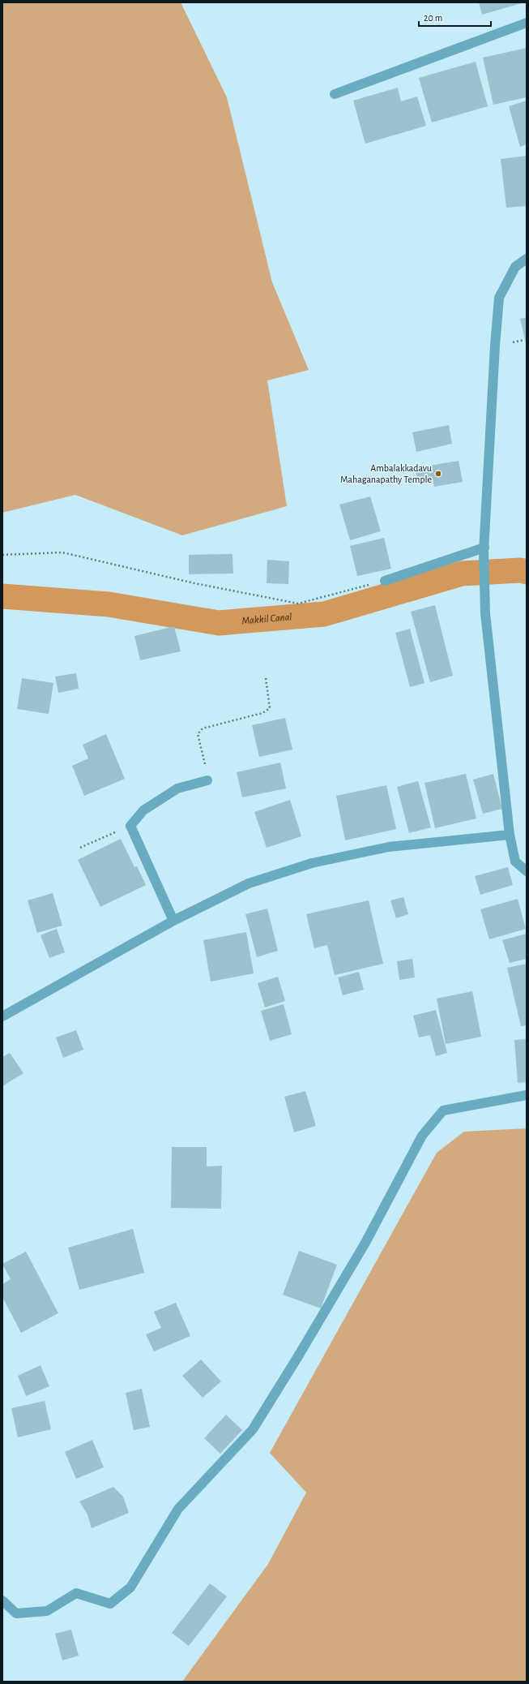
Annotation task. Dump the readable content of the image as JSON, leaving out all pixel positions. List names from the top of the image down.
{
  "water": ["Makkil Canal"],
  "places": ["Ambalakkadavu Mahaganapathy Temple"],
  "scale_bar": "20 m"
}
